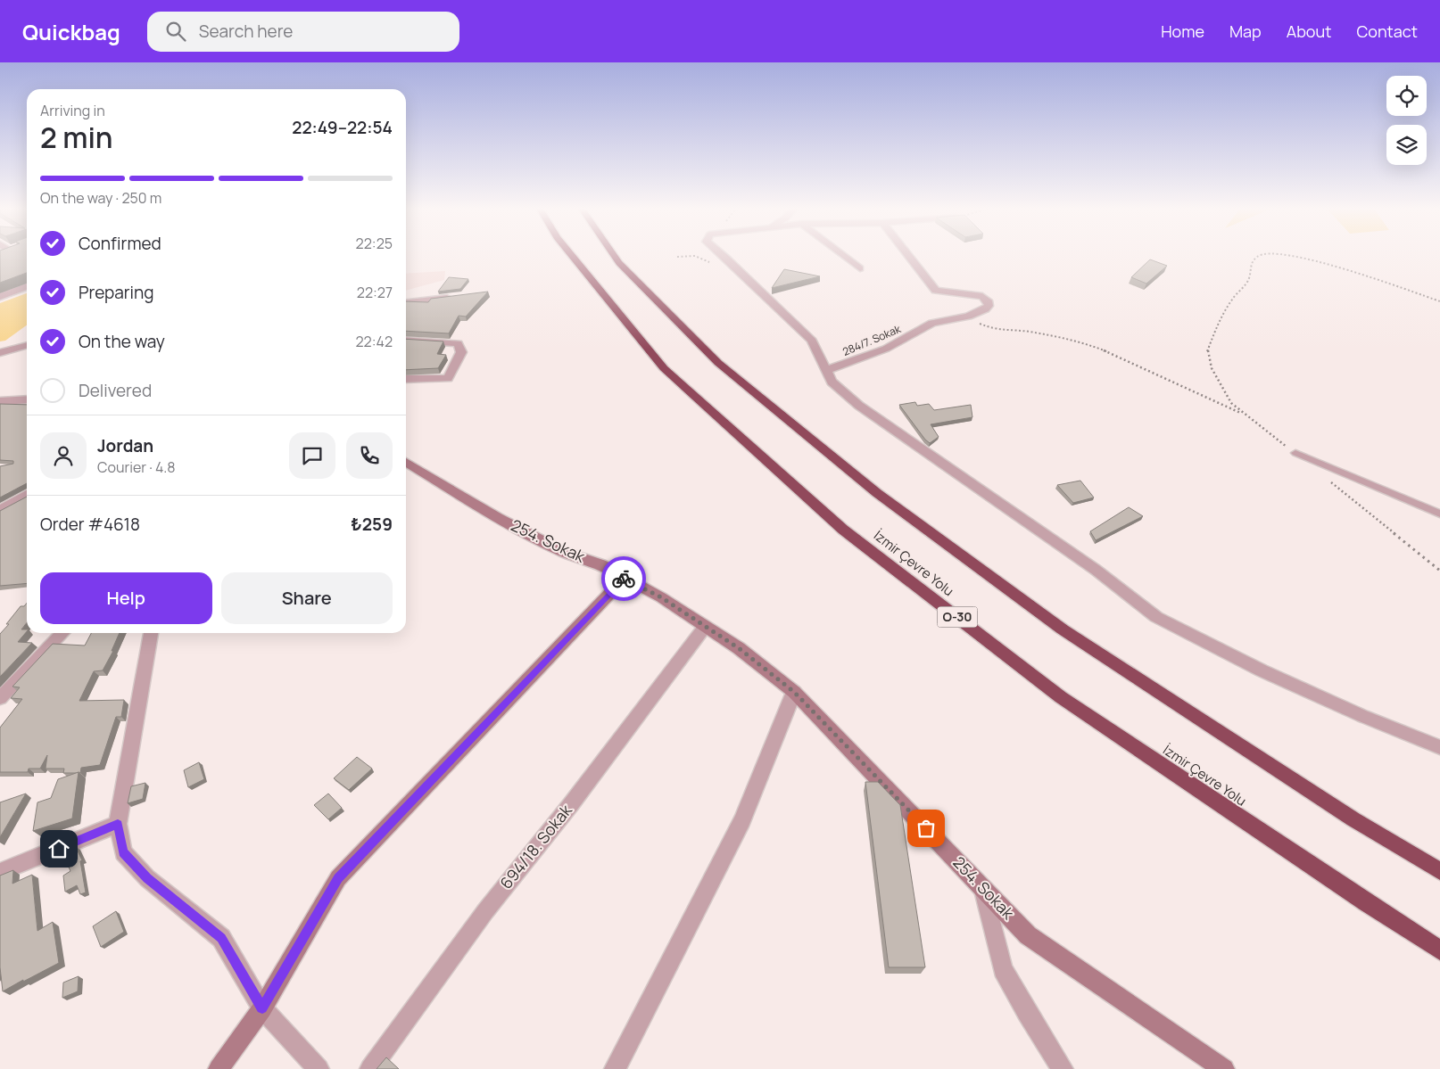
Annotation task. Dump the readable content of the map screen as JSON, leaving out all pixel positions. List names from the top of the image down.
{
  "streets": {
    "highway": ["İzmir Çevre Yolu", "O-30"],
    "street": ["284/7. Sokak", "254. Sokak", "694/18. Sokak"]
  },
  "crossings": [
    ["254. Sokak", "694/18. Sokak"]
  ],
  "page": {
    "header": "Quickbag",
    "search": "Search here",
    "nav": [
      "Home",
      "Map",
      "About",
      "Contact"
    ],
    "heading": ["2 min", "Arriving in", "22:49–22:54"],
    "panel": [
      "Jordan",
      "Courier · 4.8",
      "Order #4618",
      "₺259"
    ],
    "bar": "On the way · 250 m",
    "list": [
      ["Confirmed", "22:25"],
      ["Preparing", "22:27"],
      ["On the way", "22:42"],
      "Delivered"
    ],
    "buttons": ["Help", "Share"]
  }
}
